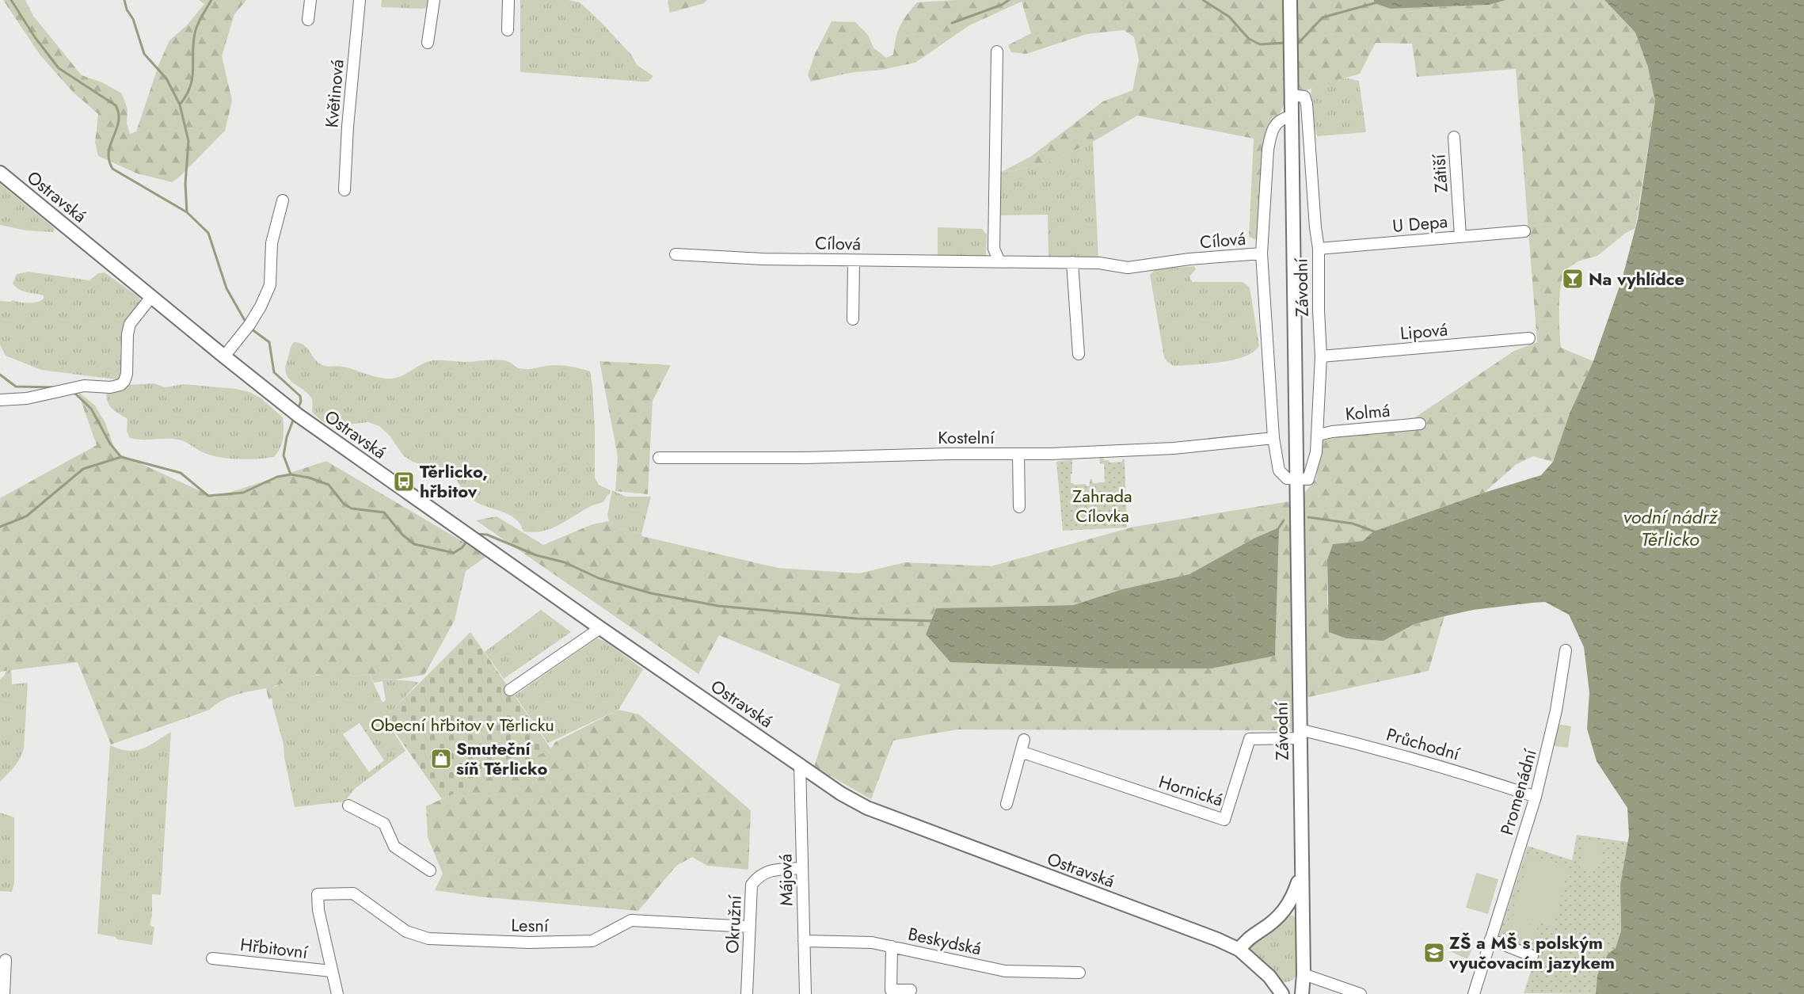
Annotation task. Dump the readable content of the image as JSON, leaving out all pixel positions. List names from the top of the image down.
{
  "streets": {
    "main road": ["Ostravská", "Závodní"],
    "street": [
      "Květinová",
      "Zátiší",
      "U Depa",
      "Cílová",
      "Lipová",
      "Kolmá",
      "Kostelní",
      "Průchodní",
      "Hornická",
      "Promenádní",
      "Májová",
      "Okružní",
      "Lesní",
      "Beskydská",
      "Hřbitovní"
    ]
  },
  "crossings": [
    ["Zátiší", "U Depa"],
    ["Ostravská", "Májová"],
    ["U Depa", "Závodní"],
    ["Cílová", "Závodní"],
    ["Závodní", "Lipová"],
    ["Závodní", "Kolmá"],
    ["Závodní", "Kostelní"],
    ["Závodní", "Průchodní"],
    ["Závodní", "Hornická"],
    ["Průchodní", "Hornická"],
    ["Průchodní", "Promenádní"],
    ["Májová", "Okružní"],
    ["Májová", "Beskydská"],
    ["Okružní", "Lesní"],
    ["Lesní", "Hřbitovní"]
  ],
  "water": ["vodní nádrž Těrlicko"],
  "parks": ["Zahrada Cílovka", "Obecní hřbitov v Těrlicku"],
  "places": {
    "bar": ["Na vyhlídce"],
    "bus stop": ["Těrlicko, hřbitov"],
    "shop": ["Smuteční síň Těrlicko"],
    "school or university": ["ZŠ a MŠ s polským vyučovacím jazykem"]
  }
}
